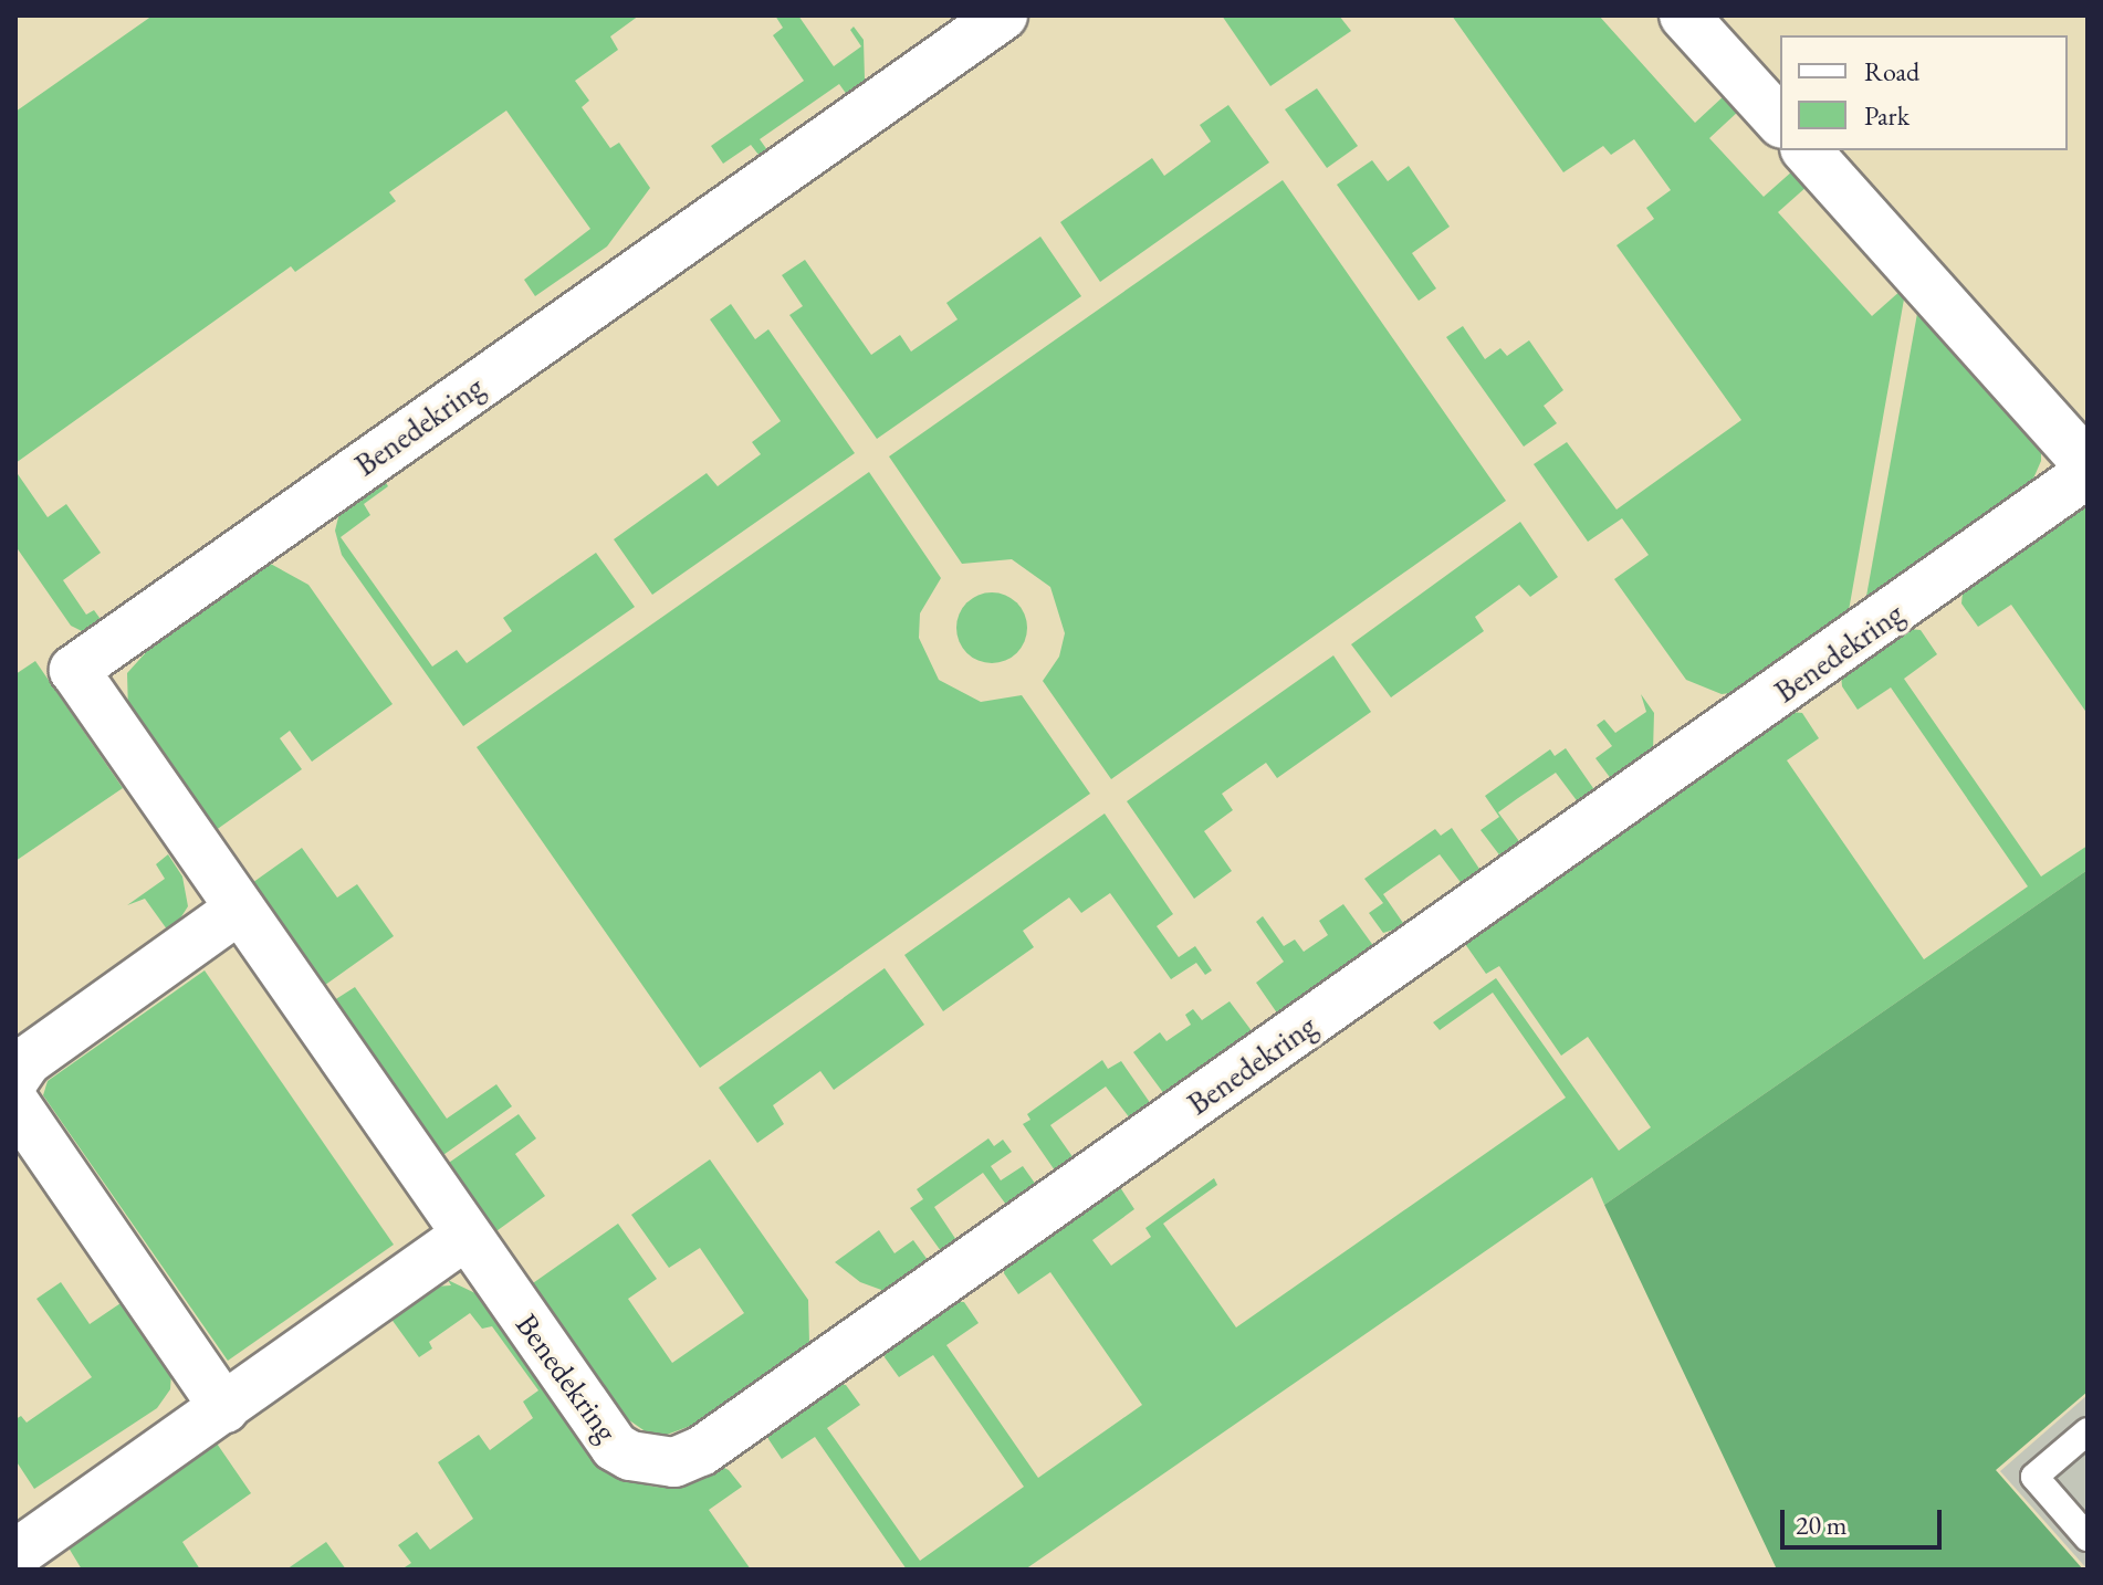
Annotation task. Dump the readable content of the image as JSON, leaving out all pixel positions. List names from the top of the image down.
{
  "streets": {
    "street": ["Benedekring"]
  },
  "legend": ["Road", "Park"],
  "scale_bar": "20 m"
}
